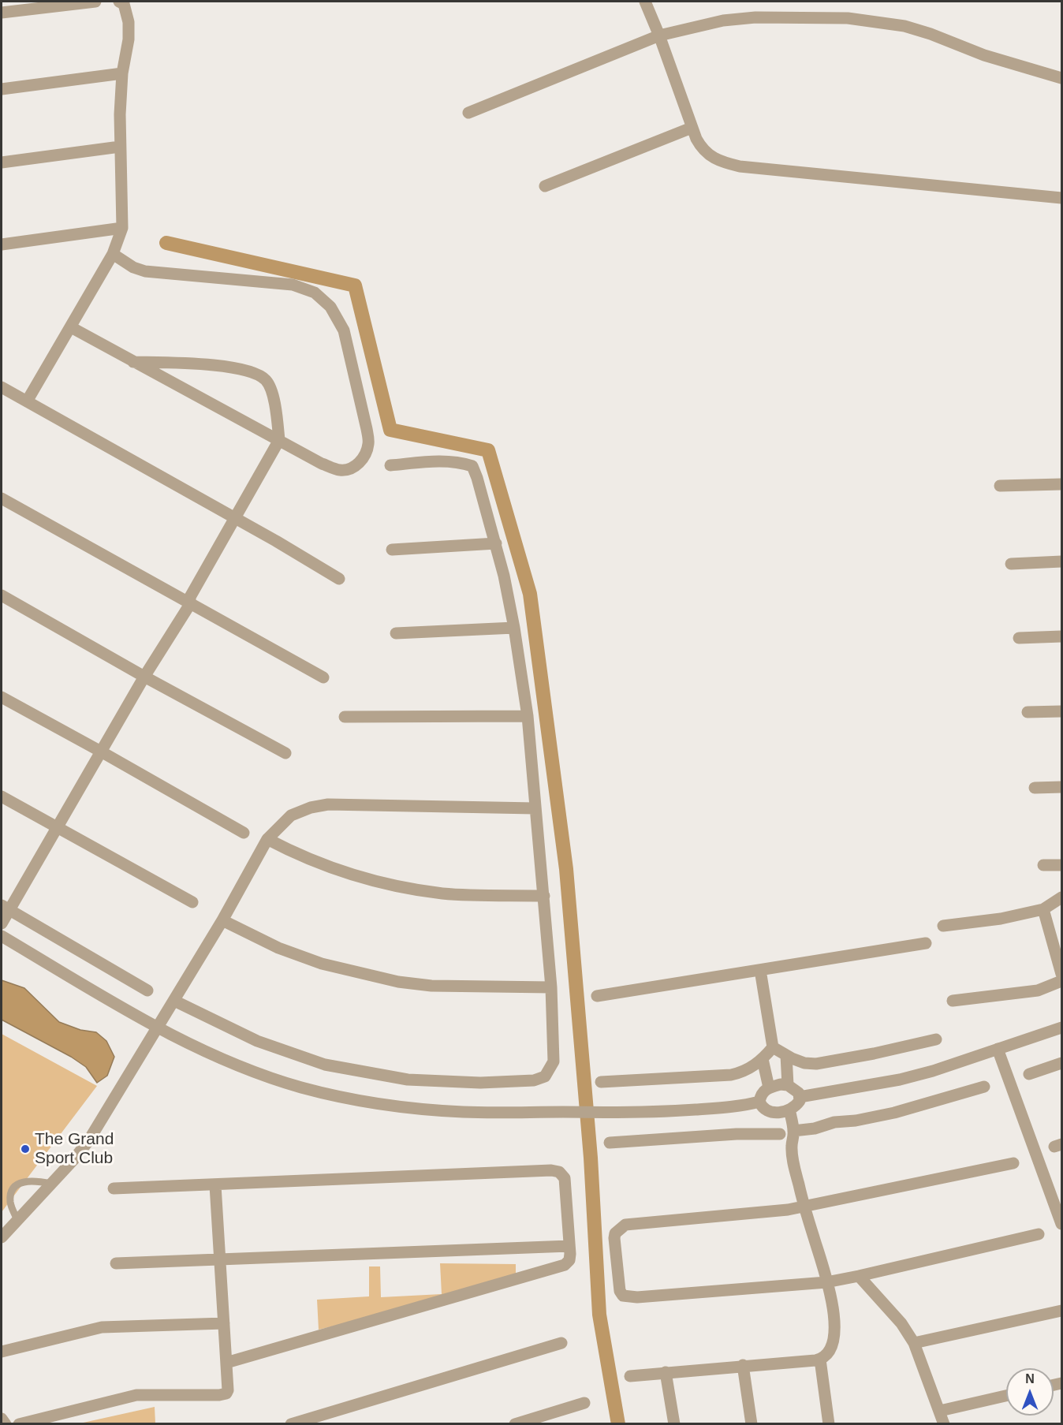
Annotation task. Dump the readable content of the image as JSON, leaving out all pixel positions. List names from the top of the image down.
{
  "places": ["The Grand Sport Club"],
  "north": "top"
}
